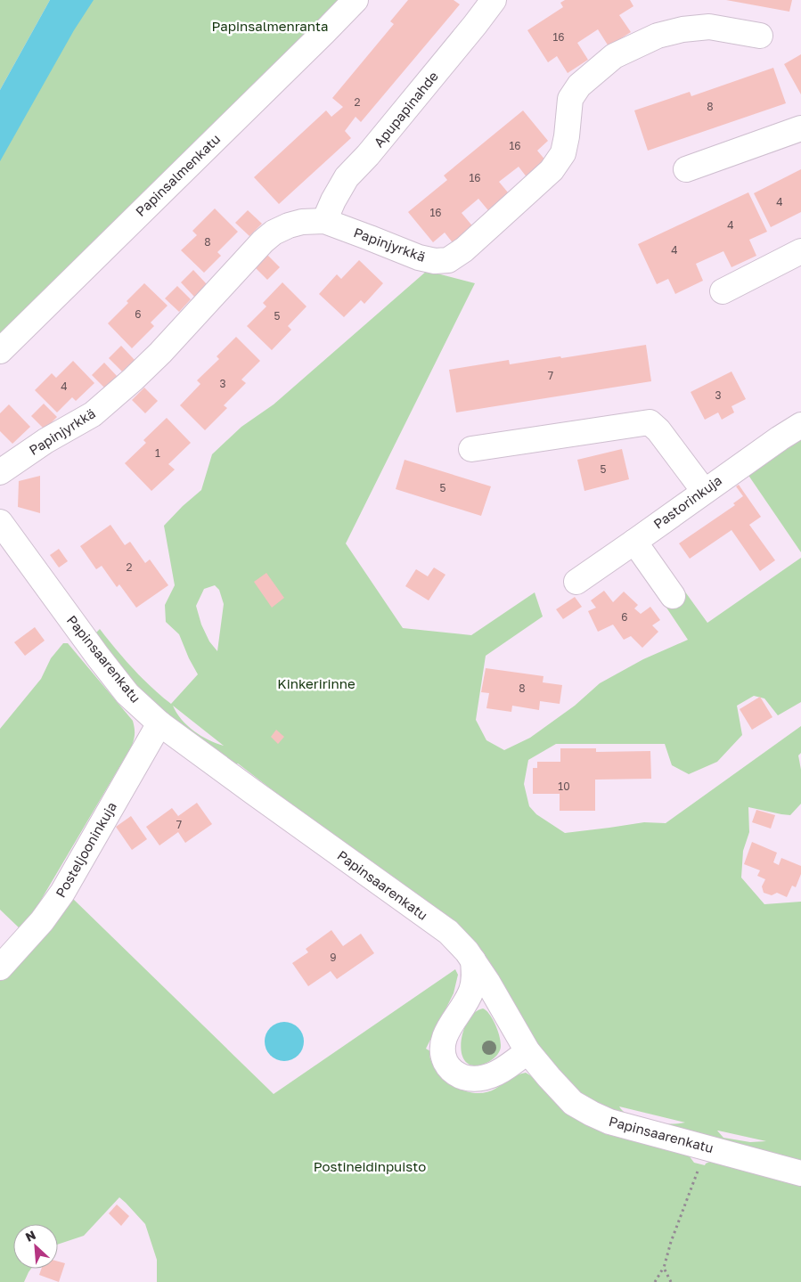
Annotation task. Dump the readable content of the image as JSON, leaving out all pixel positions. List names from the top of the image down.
{
  "streets": {
    "street": [
      "Apupapinahde",
      "Papinsalmenkatu",
      "Papinjyrkkä",
      "Pastorinkuja",
      "Papinsaarenkatu",
      "Posteljooninkuja"
    ]
  },
  "crossings": [
    ["Apupapinahde", "Papinjyrkkä"],
    ["Papinsaarenkatu", "Posteljooninkuja"]
  ],
  "parks": ["Papinsalmenranta", "Kinkeririnne", "Postineidinpuisto"],
  "house_numbers": [
    "16",
    "2",
    "8",
    "16",
    "16",
    "4",
    "16",
    "4",
    "8",
    "4",
    "6",
    "5",
    "7",
    "3",
    "4",
    "3",
    "1",
    "5",
    "5",
    "2",
    "6",
    "8",
    "10",
    "7",
    "9"
  ],
  "north": "top left"
}
